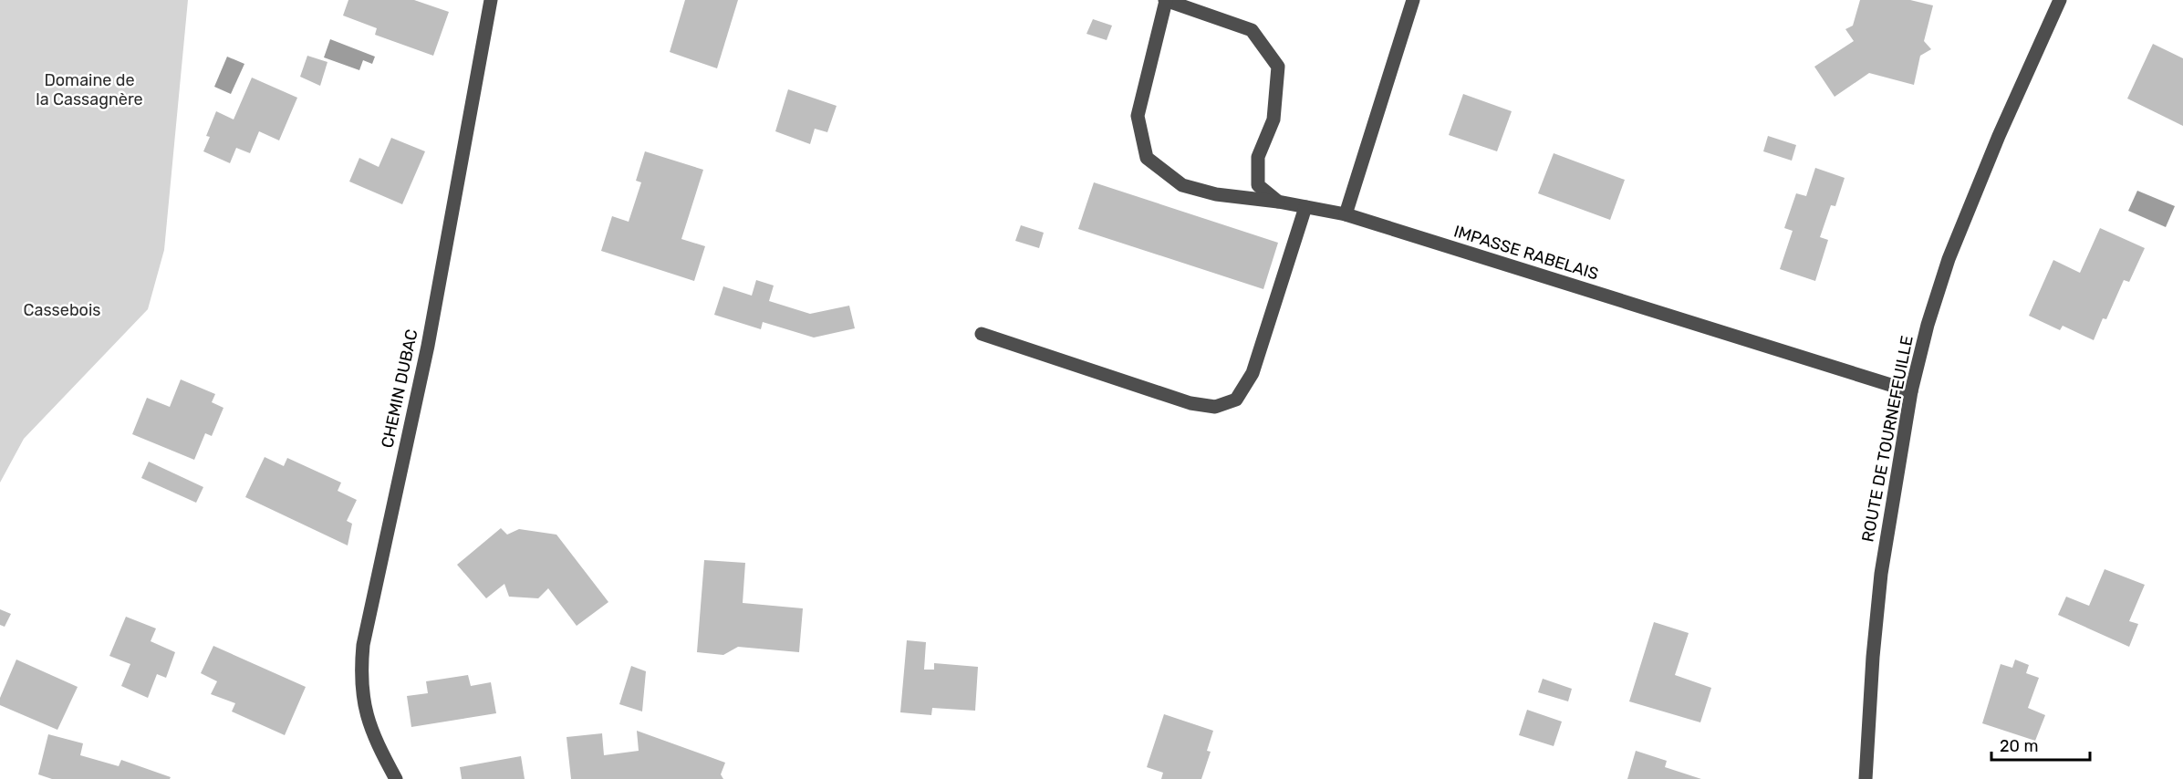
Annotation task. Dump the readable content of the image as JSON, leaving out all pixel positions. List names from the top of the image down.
{
  "streets": {
    "street": ["IMPASSE RABELAIS", "CHEMIN DUBAC", "ROUTE DE TOURNEFEUILLE"]
  },
  "crossings": [
    ["IMPASSE RABELAIS", "ROUTE DE TOURNEFEUILLE"]
  ],
  "parks": ["Domaine de la Cassagnère", "Cassebois"],
  "scale_bar": "20 m"
}
